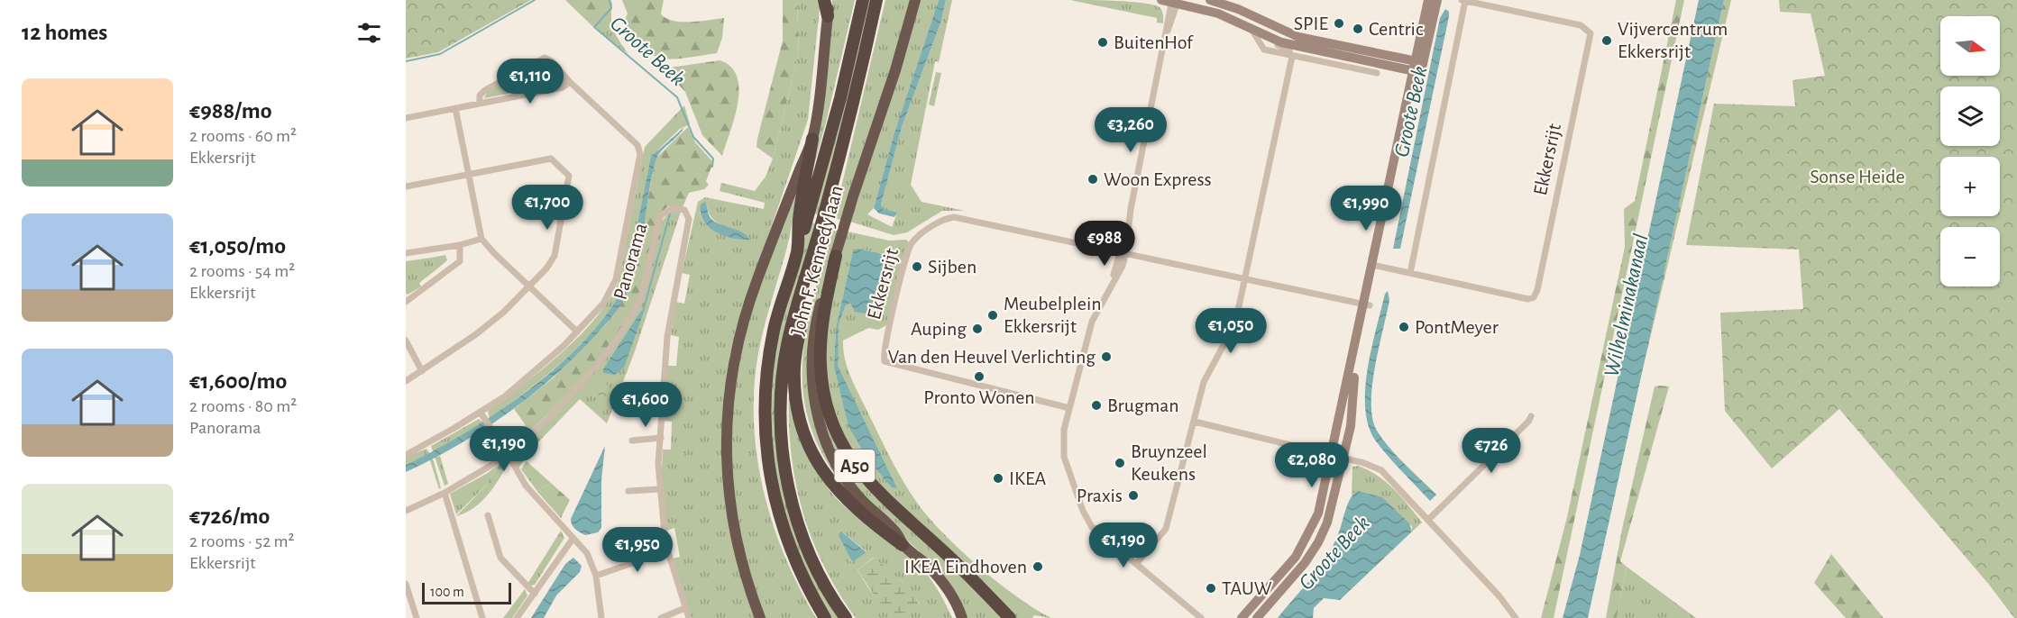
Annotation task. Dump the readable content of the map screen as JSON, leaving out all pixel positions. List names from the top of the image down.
{
  "streets": {
    "highway": ["John F. Kennedylaan", "A50"],
    "street": ["Ekkersrijt", "Panorama"]
  },
  "crossings": [
    ["John F. Kennedylaan", "A50"]
  ],
  "water": ["Groote Beek", "Wilhelminakanaal"],
  "parks": ["Sonse Heide"],
  "places": [
    "SPIE",
    "Centric",
    "Vijvercentrum Ekkersrijt",
    "BuitenHof",
    "Woon Express",
    "Sijben",
    "Meubelplein Ekkersrijt",
    "PontMeyer",
    "Auping",
    "Van den Heuvel Verlichting",
    "Pronto Wonen",
    "Brugman",
    "Bruynzeel Keukens",
    "IKEA",
    "Praxis",
    "IKEA Eindhoven",
    "TAUW"
  ],
  "scale_bar": "100 m",
  "north": "right",
  "page": {
    "heading": "12 homes",
    "map_buttons": ["+", "−"],
    "price": [
      "€1,110",
      "€3,260",
      "€1,700",
      "€1,990",
      "€988",
      "€1,050",
      "€1,600",
      "€1,190",
      "€726",
      "€2,080",
      "€1,190",
      "€1,950"
    ],
    "list": [
      {
        "name": "€988/mo",
        "note": "2 rooms · 60 m² · Ekkersrijt"
      },
      {
        "name": "€1,050/mo",
        "note": "2 rooms · 54 m² · Ekkersrijt"
      },
      {
        "name": "€1,600/mo",
        "note": "2 rooms · 80 m² · Panorama"
      },
      {
        "name": "€726/mo",
        "note": "2 rooms · 52 m² · Ekkersrijt"
      }
    ],
    "scale": "100 m"
  }
}
